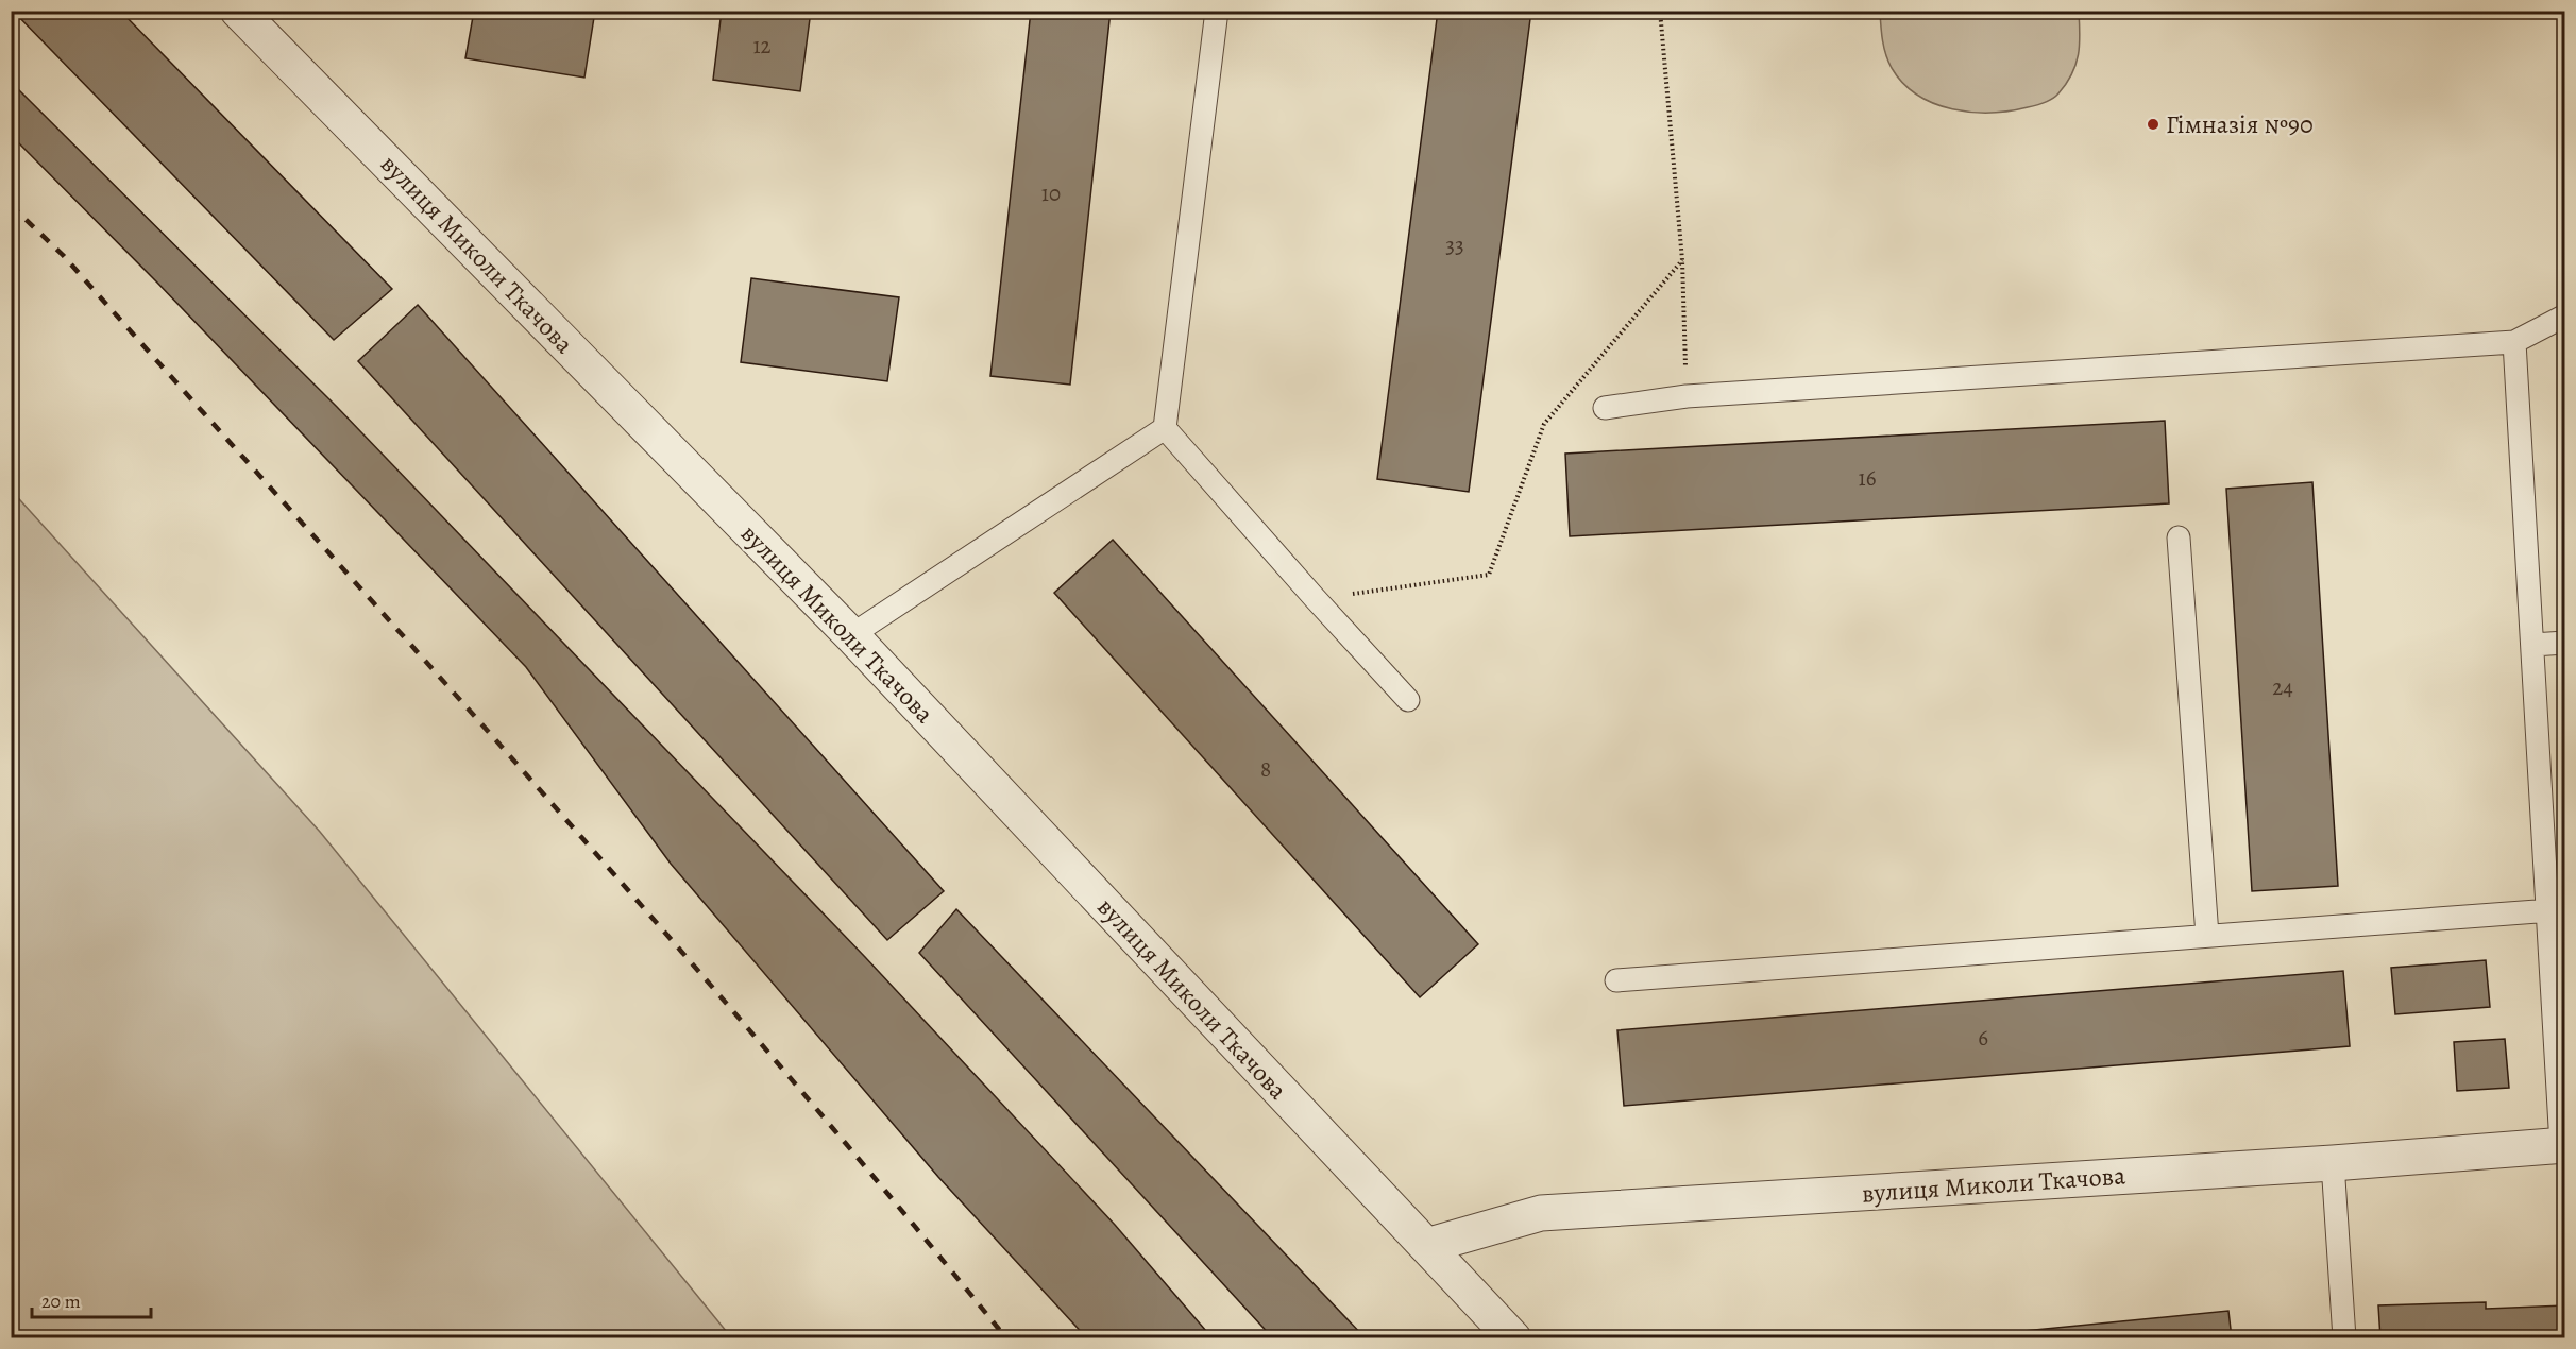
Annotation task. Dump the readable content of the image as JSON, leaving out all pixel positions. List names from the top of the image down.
{
  "streets": {
    "street": ["вулиця Миколи Ткачова"]
  },
  "places": ["Гімназія №90"],
  "house_numbers": [
    "12",
    "10",
    "33",
    "16",
    "24",
    "8",
    "6"
  ],
  "scale_bar": "20 m"
}
